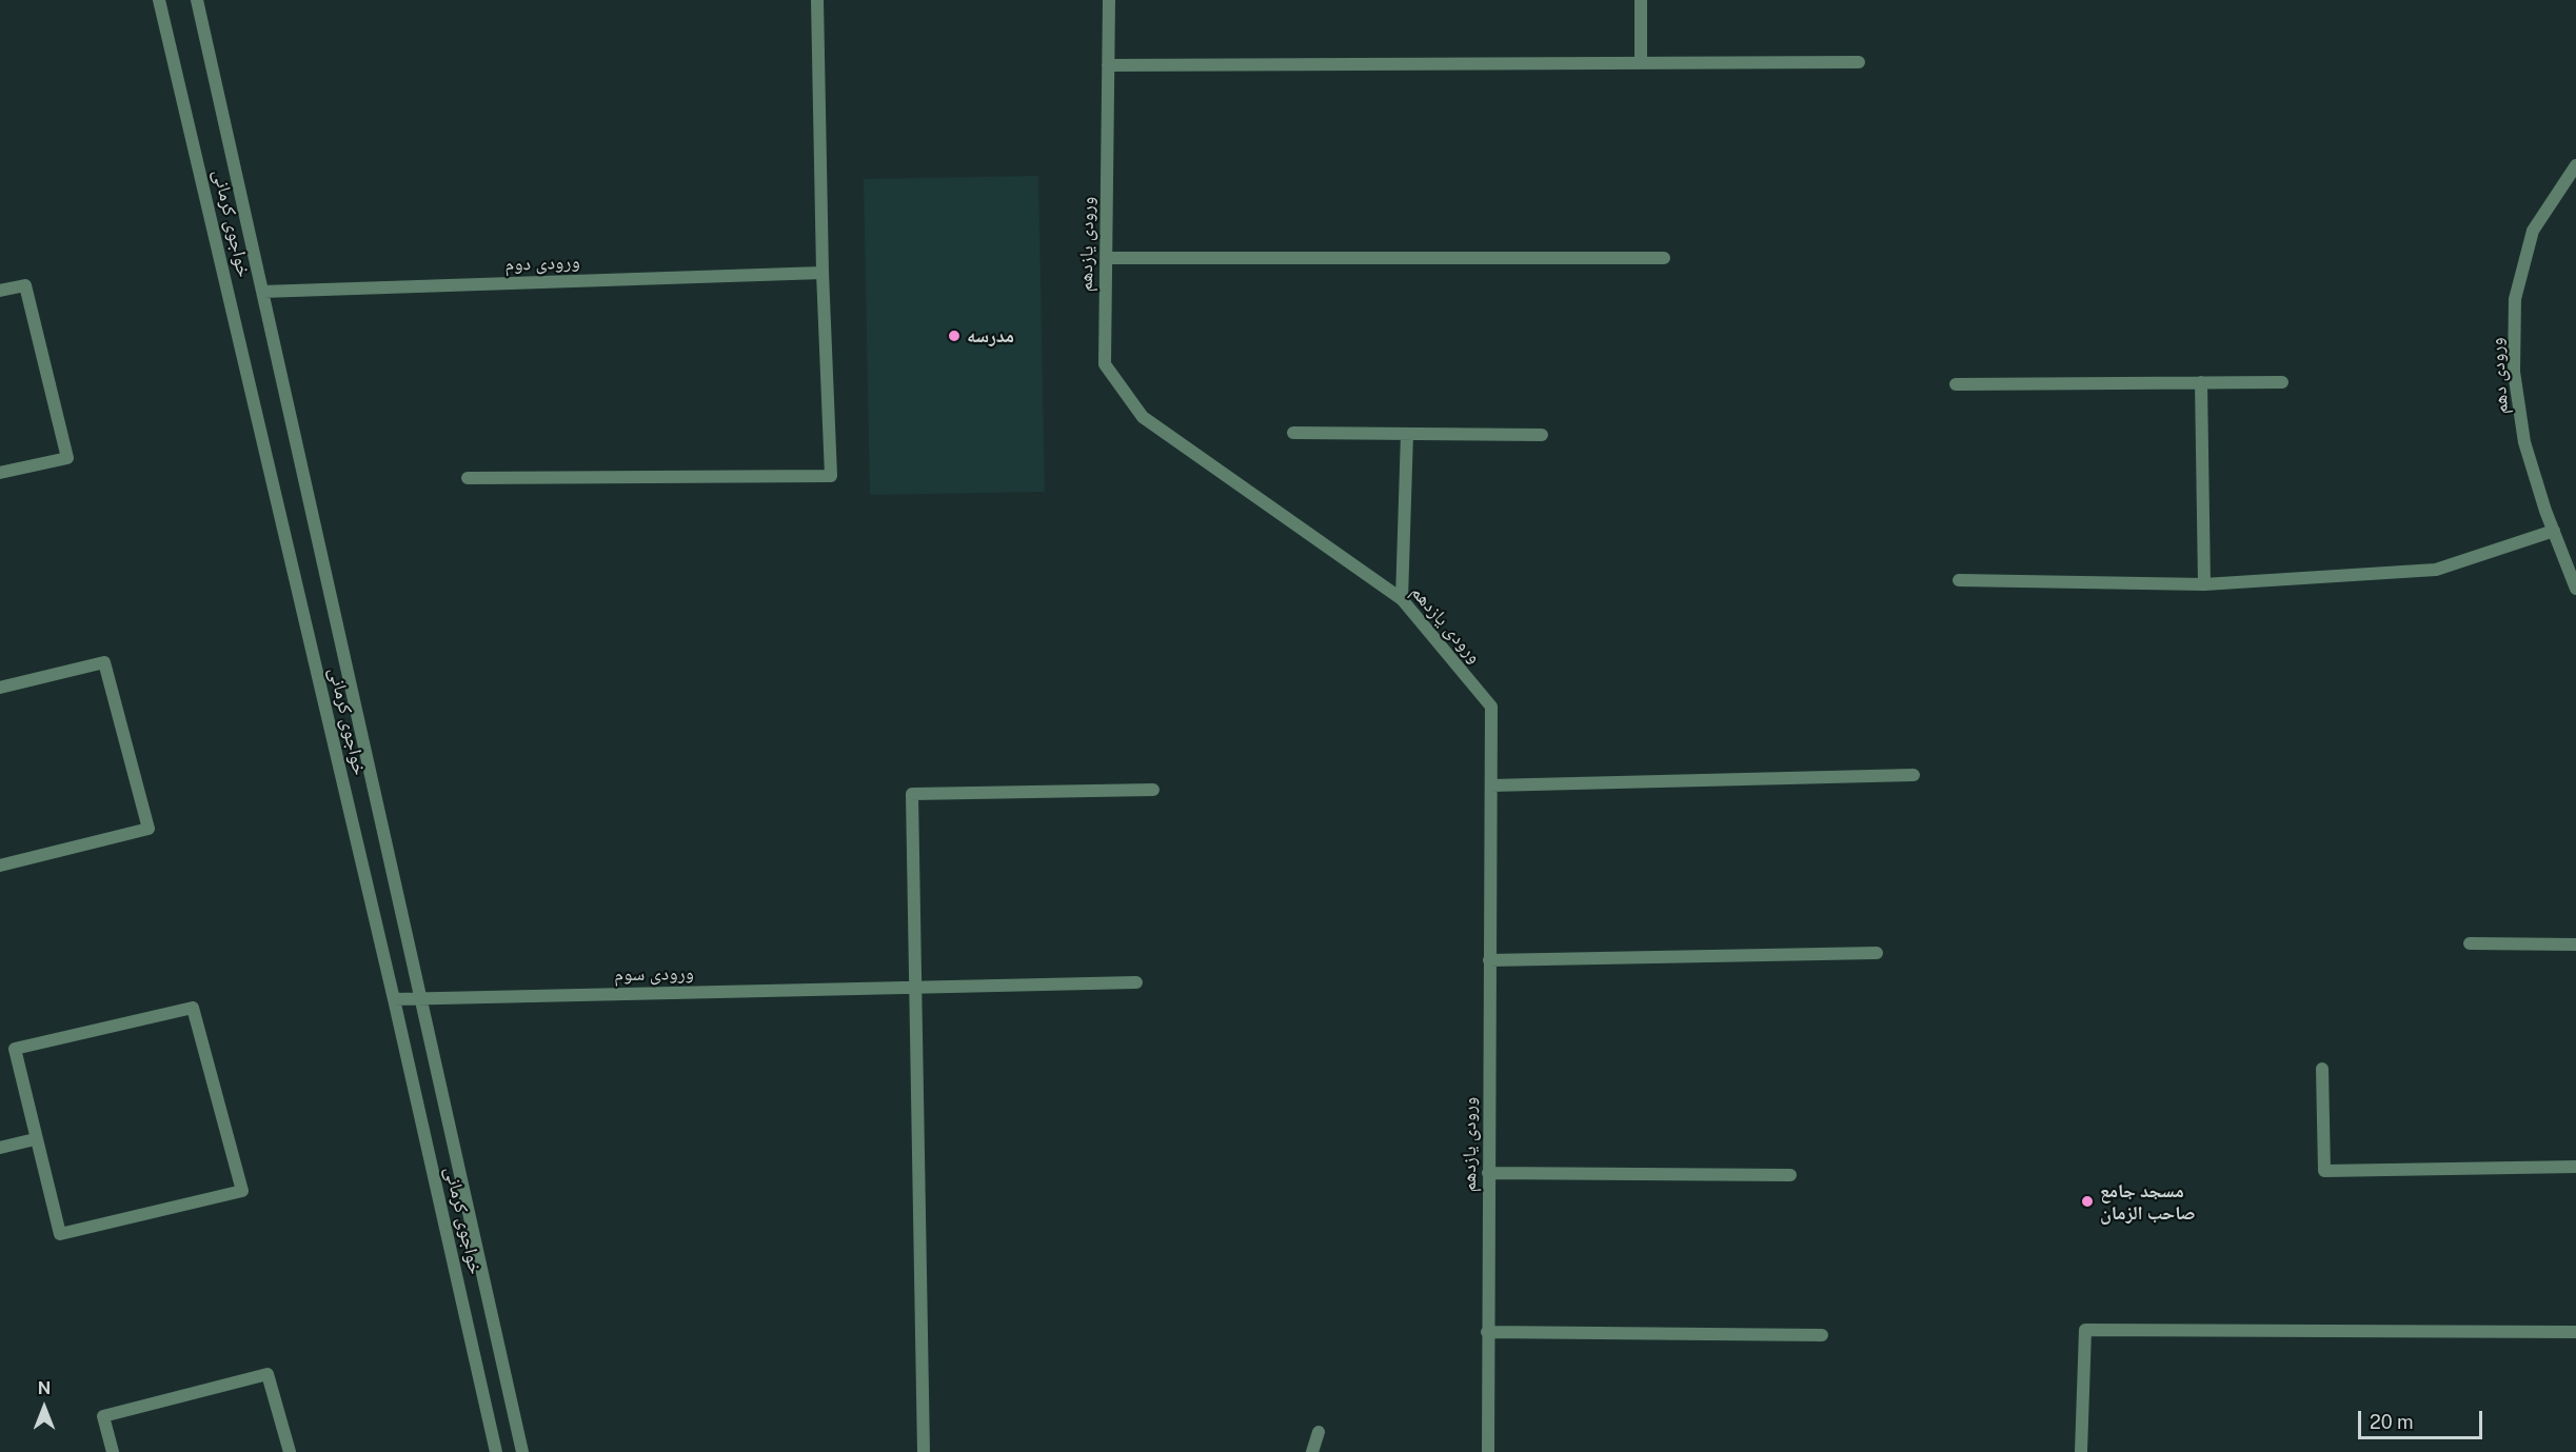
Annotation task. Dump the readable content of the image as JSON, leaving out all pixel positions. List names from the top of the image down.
{
  "streets": {
    "street": [
      "خواجوی کرمانی",
      "ورودی یازدهم",
      "ورودی دوم",
      "ورودی دهم",
      "ورودی سوم"
    ]
  },
  "crossings": [
    ["خواجوی کرمانی", "ورودی دوم"],
    ["خواجوی کرمانی", "ورودی سوم"]
  ],
  "places": ["مدرسه", "مسجد جامع صاحب الزمان"],
  "scale_bar": "20 m",
  "north": "top"
}
